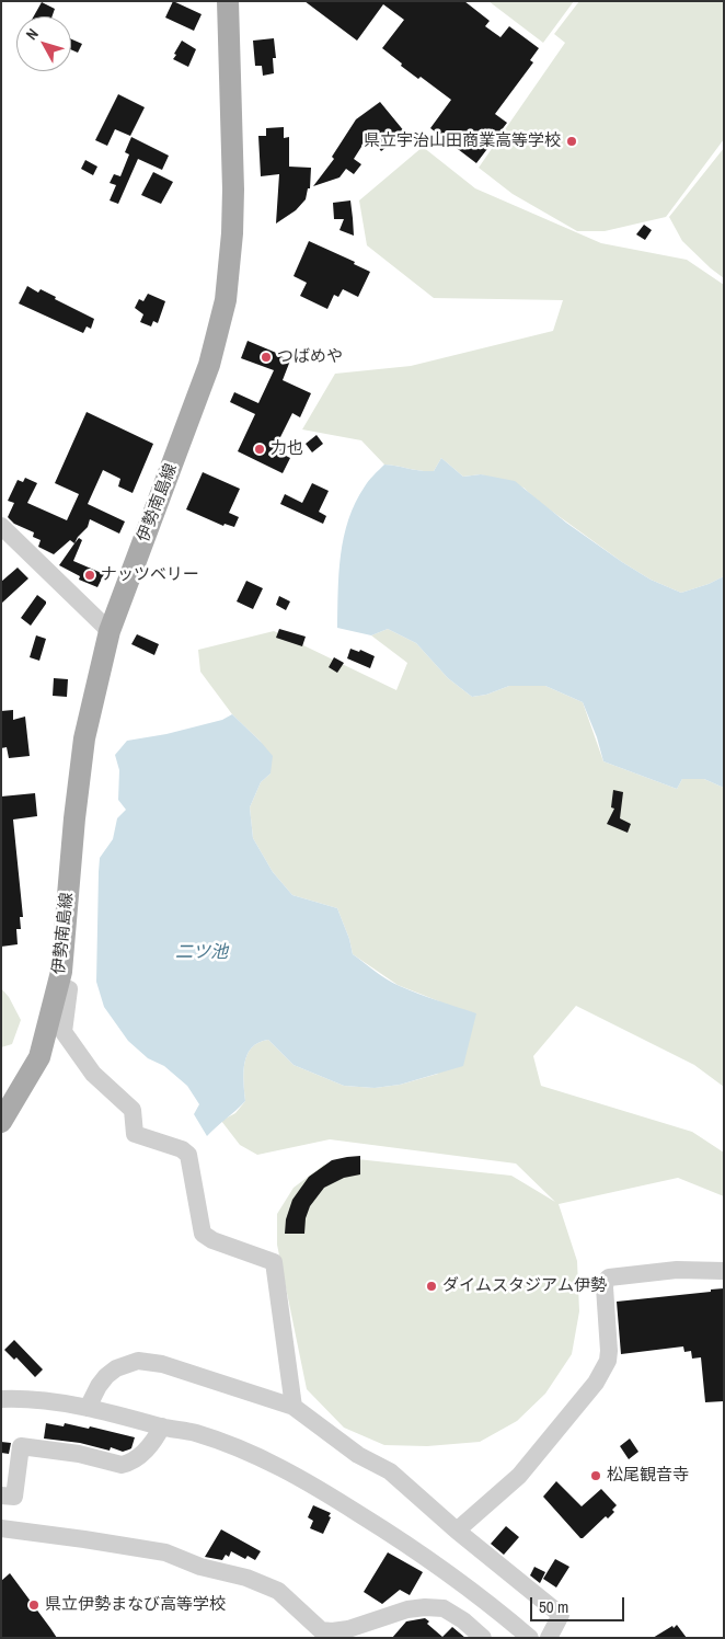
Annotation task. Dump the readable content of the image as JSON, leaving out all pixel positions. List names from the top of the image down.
{
  "streets": {
    "main road": ["伊勢南島線"]
  },
  "water": ["二ツ池"],
  "places": [
    "県立宇治山田商業高等学校",
    "つばめや",
    "力也",
    "ナッツベリー",
    "ダイムスタジアム伊勢",
    "松尾観音寺",
    "県立伊勢まなび高等学校"
  ],
  "scale_bar": "50 m",
  "north": "top left"
}
